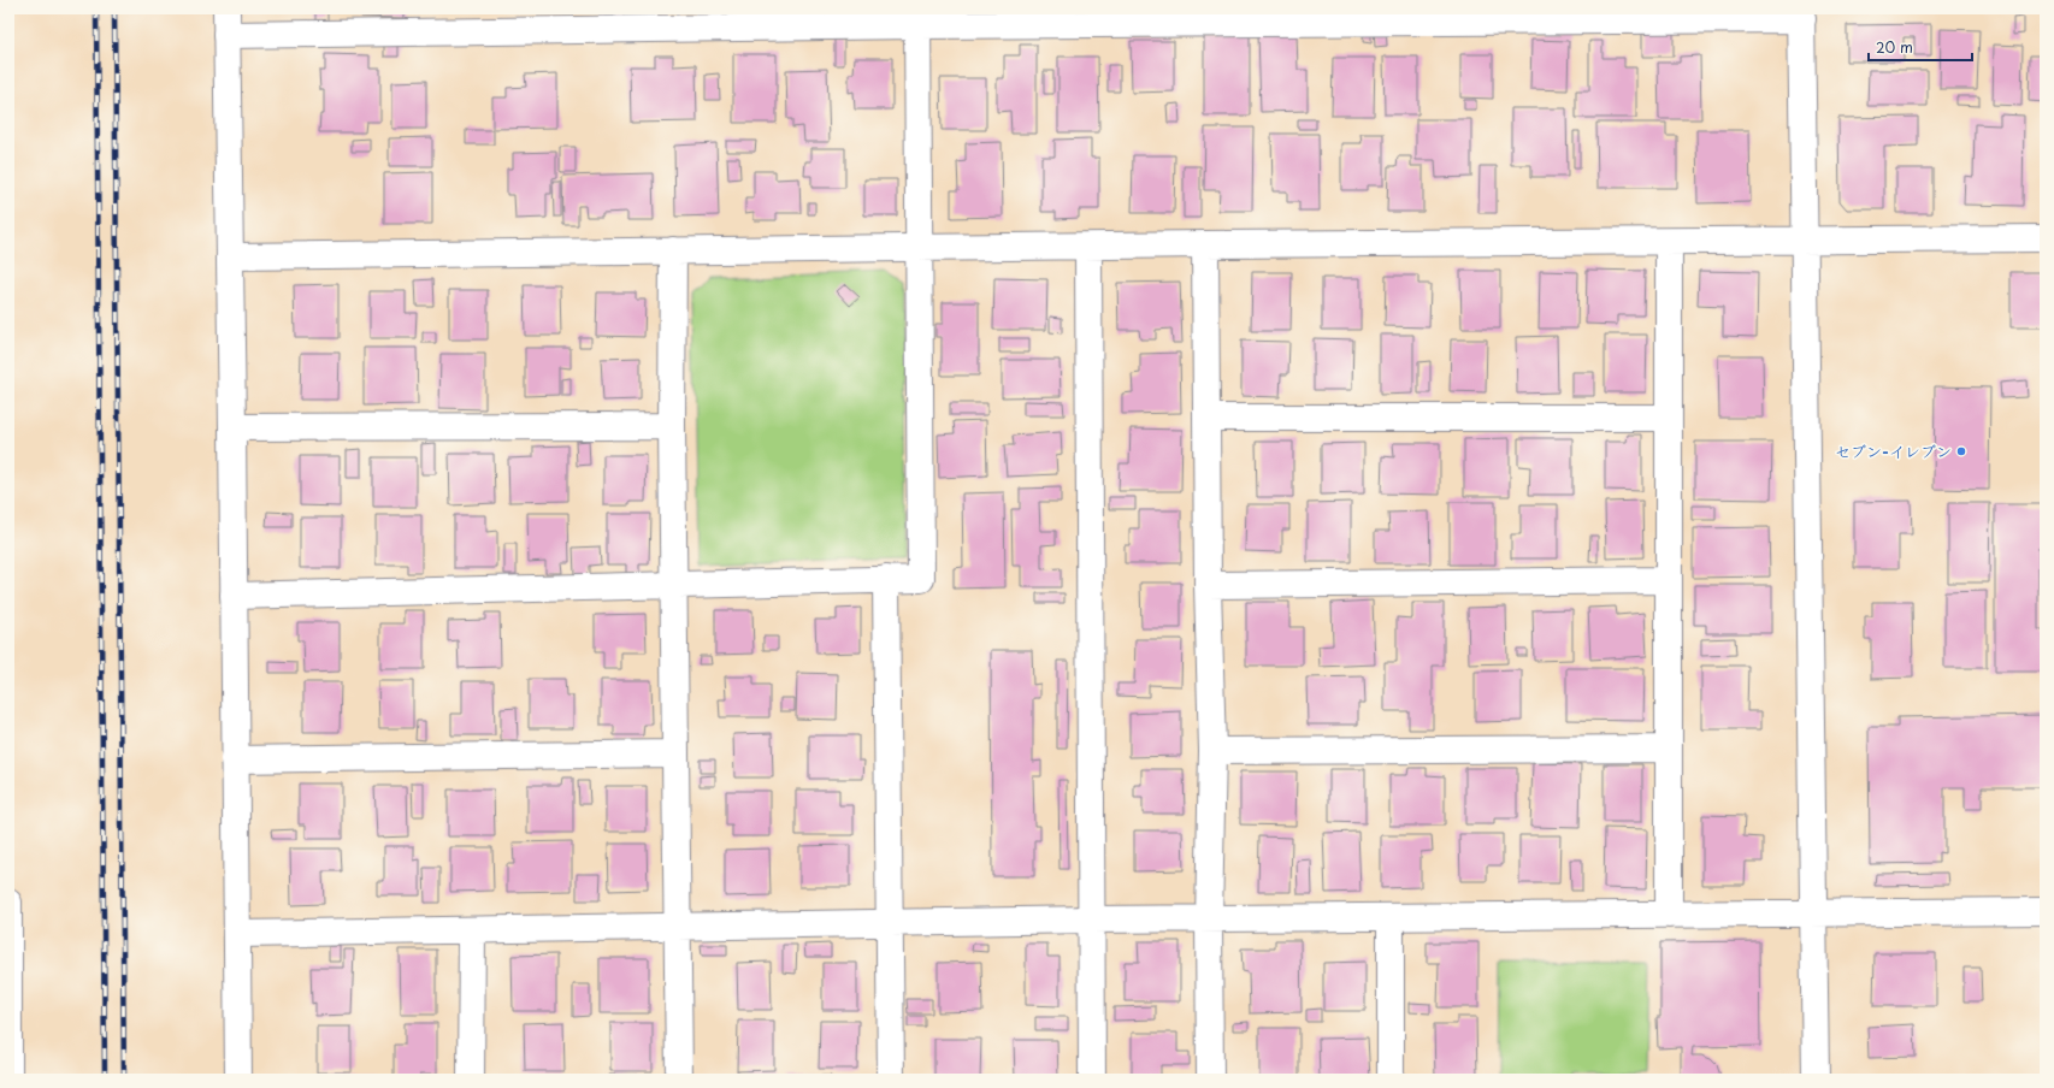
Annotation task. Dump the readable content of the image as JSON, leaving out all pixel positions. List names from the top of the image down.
{
  "places": ["セブン-イレブン"],
  "scale_bar": "20 m"
}
